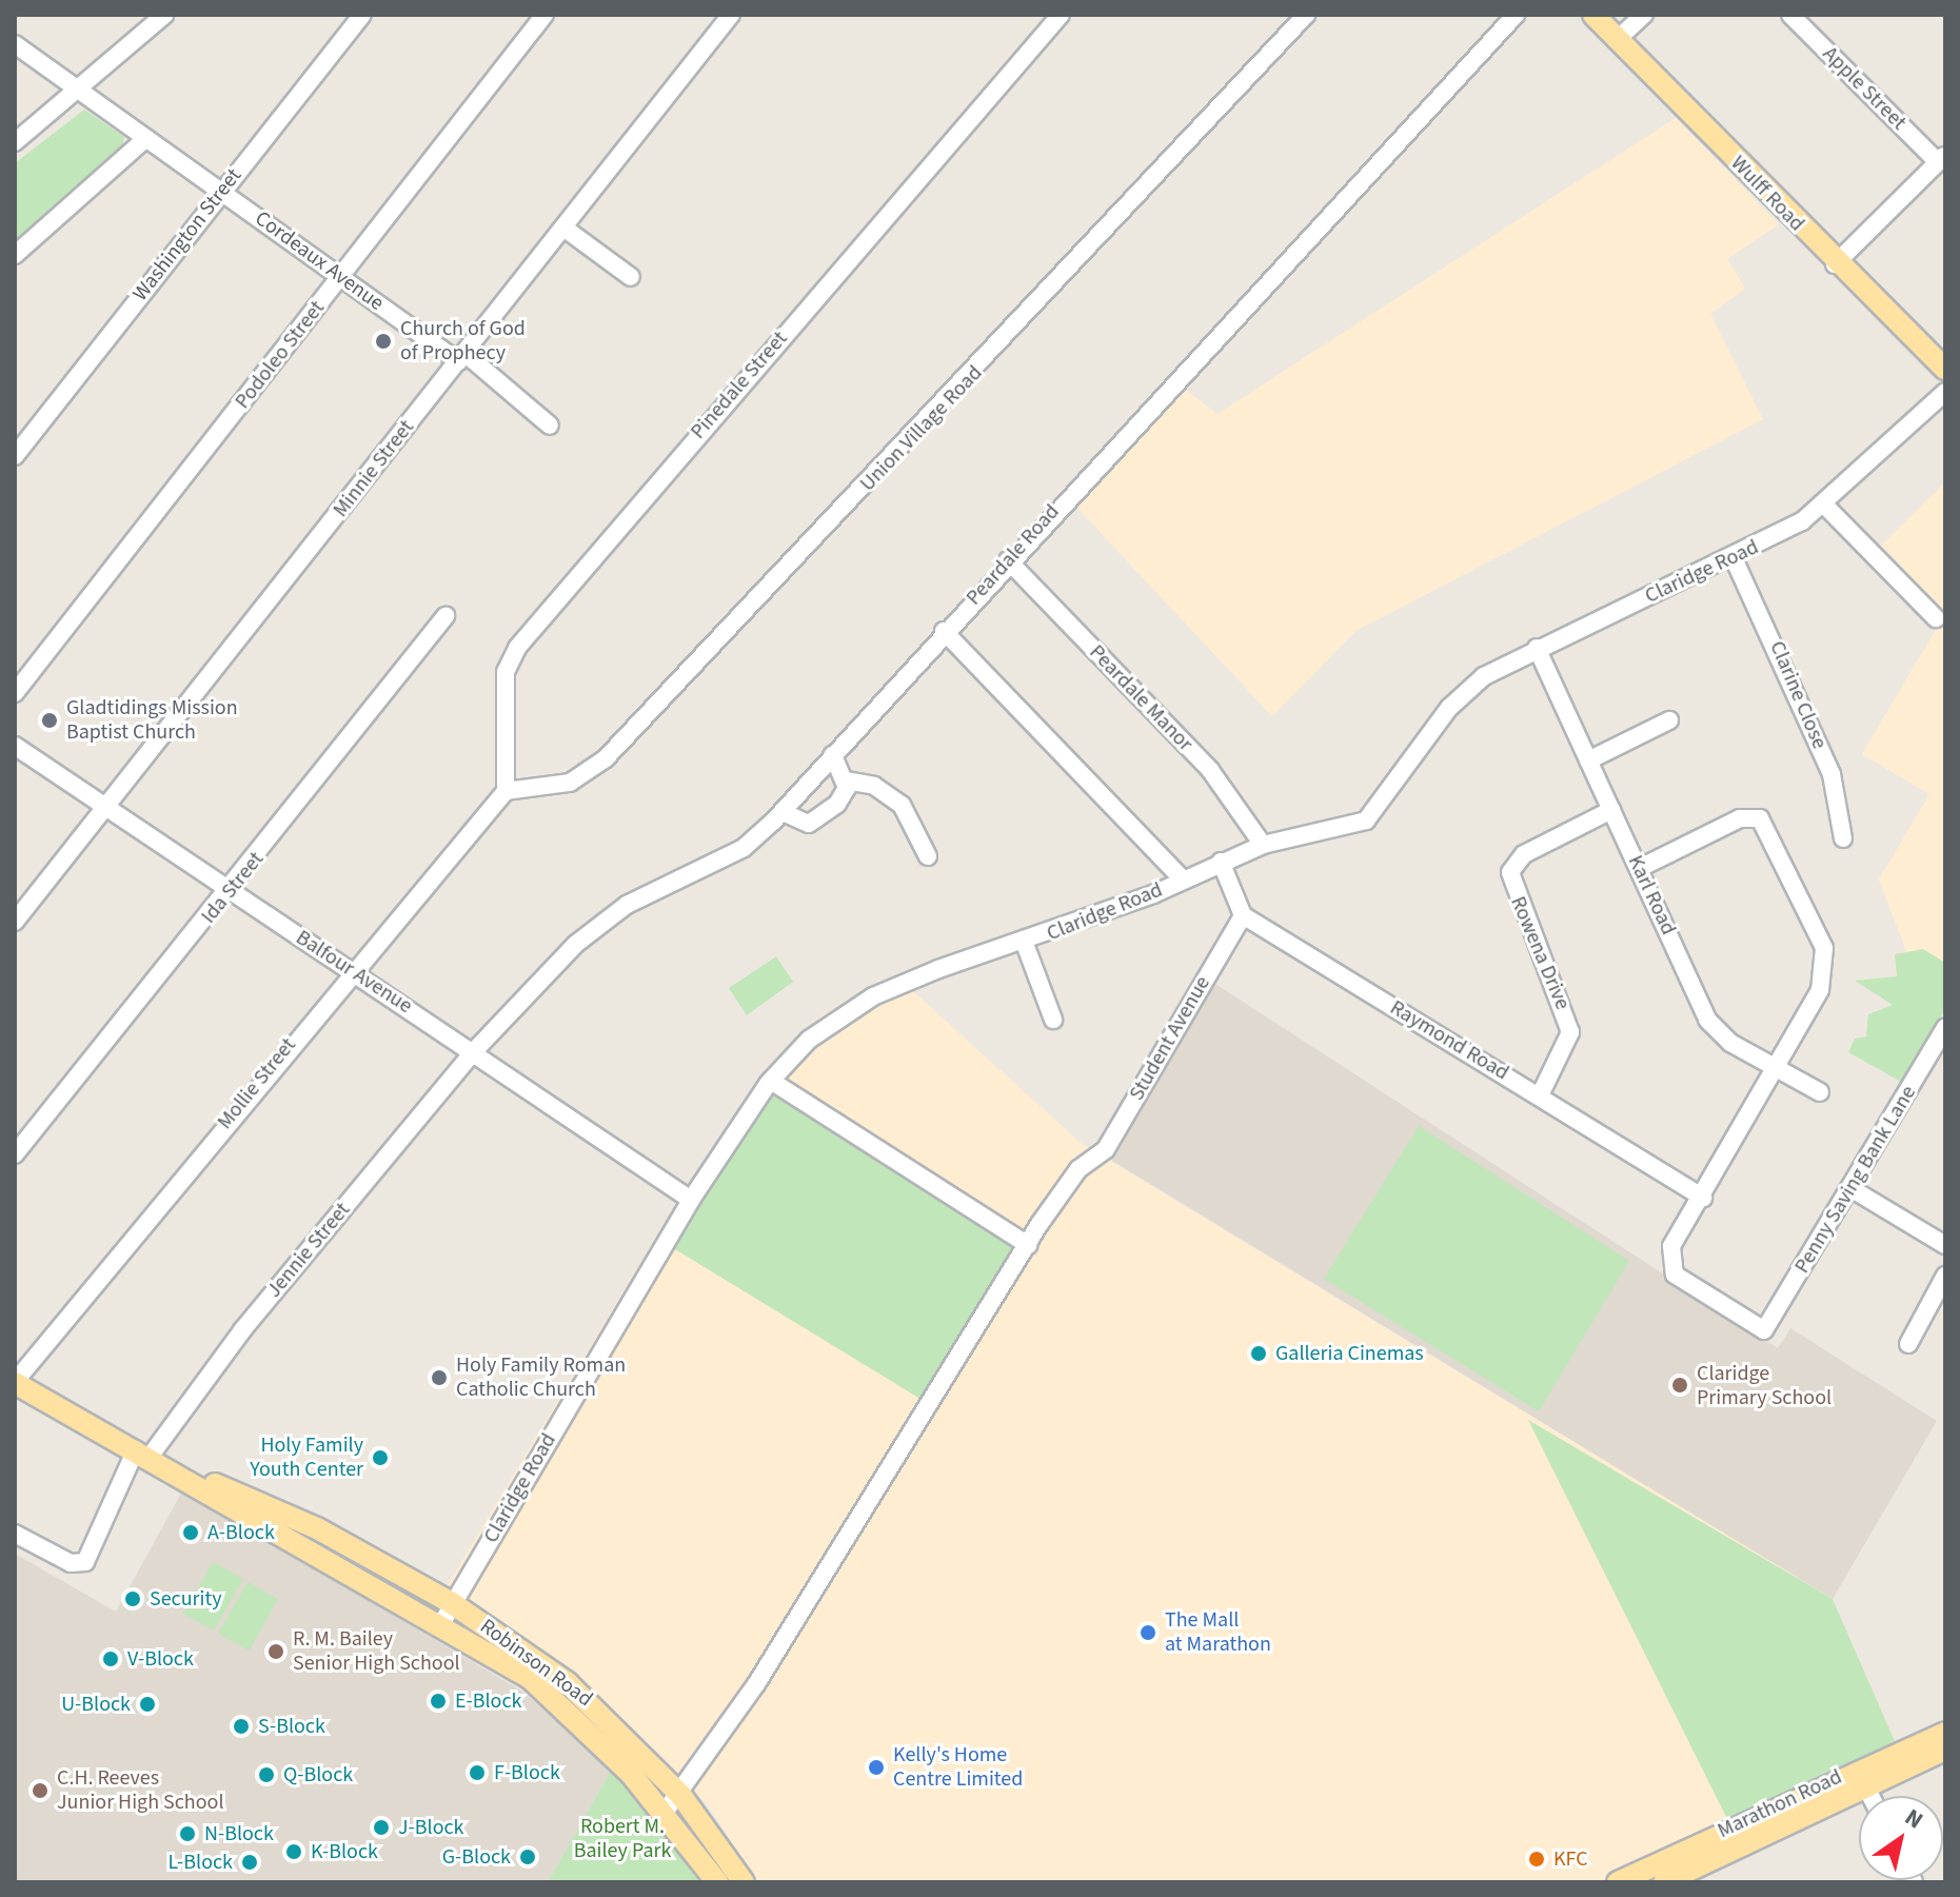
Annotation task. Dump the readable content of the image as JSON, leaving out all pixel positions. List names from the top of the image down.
{
  "streets": {
    "main road": ["Wulff Road", "Robinson Road", "Marathon Road"],
    "street": [
      "Apple Street",
      "Washington Street",
      "Cordeaux Avenue",
      "Podoleo Street",
      "Pinedale Street",
      "Union Village Road",
      "Minnie Street",
      "Peardale Road",
      "Claridge Road",
      "Clarine Close",
      "Peardale Manor",
      "Ida Street",
      "Karl Road",
      "Rowena Drive",
      "Balfour Avenue",
      "Student Avenue",
      "Raymond Road",
      "Mollie Street",
      "Penny Saving Bank Lane",
      "Jennie Street"
    ]
  },
  "crossings": [
    ["Washington Street", "Cordeaux Avenue"],
    ["Cordeaux Avenue", "Podoleo Street"],
    ["Cordeaux Avenue", "Minnie Street"],
    ["Pinedale Street", "Union Village Road"],
    ["Pinedale Street", "Mollie Street"],
    ["Union Village Road", "Mollie Street"],
    ["Minnie Street", "Balfour Avenue"],
    ["Peardale Road", "Peardale Manor"],
    ["Peardale Road", "Balfour Avenue"],
    ["Peardale Road", "Jennie Street"],
    ["Claridge Road", "Clarine Close"],
    ["Claridge Road", "Peardale Manor"],
    ["Claridge Road", "Karl Road"],
    ["Claridge Road", "Balfour Avenue"],
    ["Claridge Road", "Robinson Road"],
    ["Ida Street", "Balfour Avenue"],
    ["Karl Road", "Rowena Drive"],
    ["Rowena Drive", "Raymond Road"],
    ["Balfour Avenue", "Mollie Street"],
    ["Balfour Avenue", "Jennie Street"],
    ["Student Avenue", "Raymond Road"],
    ["Student Avenue", "Robinson Road"],
    ["Raymond Road", "Penny Saving Bank Lane"],
    ["Mollie Street", "Robinson Road"],
    ["Jennie Street", "Robinson Road"]
  ],
  "parks": ["Robert M. Bailey Park"],
  "places": [
    "Church of God of Prophecy",
    "Gladtidings Mission Baptist Church",
    "Galleria Cinemas",
    "Holy Family Roman Catholic Church",
    "Claridge Primary School",
    "Holy Family Youth Center",
    "A-Block",
    "Security",
    "The Mall at Marathon",
    "R. M. Bailey Senior High School",
    "V-Block",
    "E-Block",
    "U-Block",
    "S-Block",
    "Kelly's Home Centre Limited",
    "F-Block",
    "Q-Block",
    "C.H. Reeves Junior High School",
    "J-Block",
    "N-Block",
    "K-Block",
    "G-Block",
    "KFC",
    "L-Block"
  ],
  "north": "top right"
}
